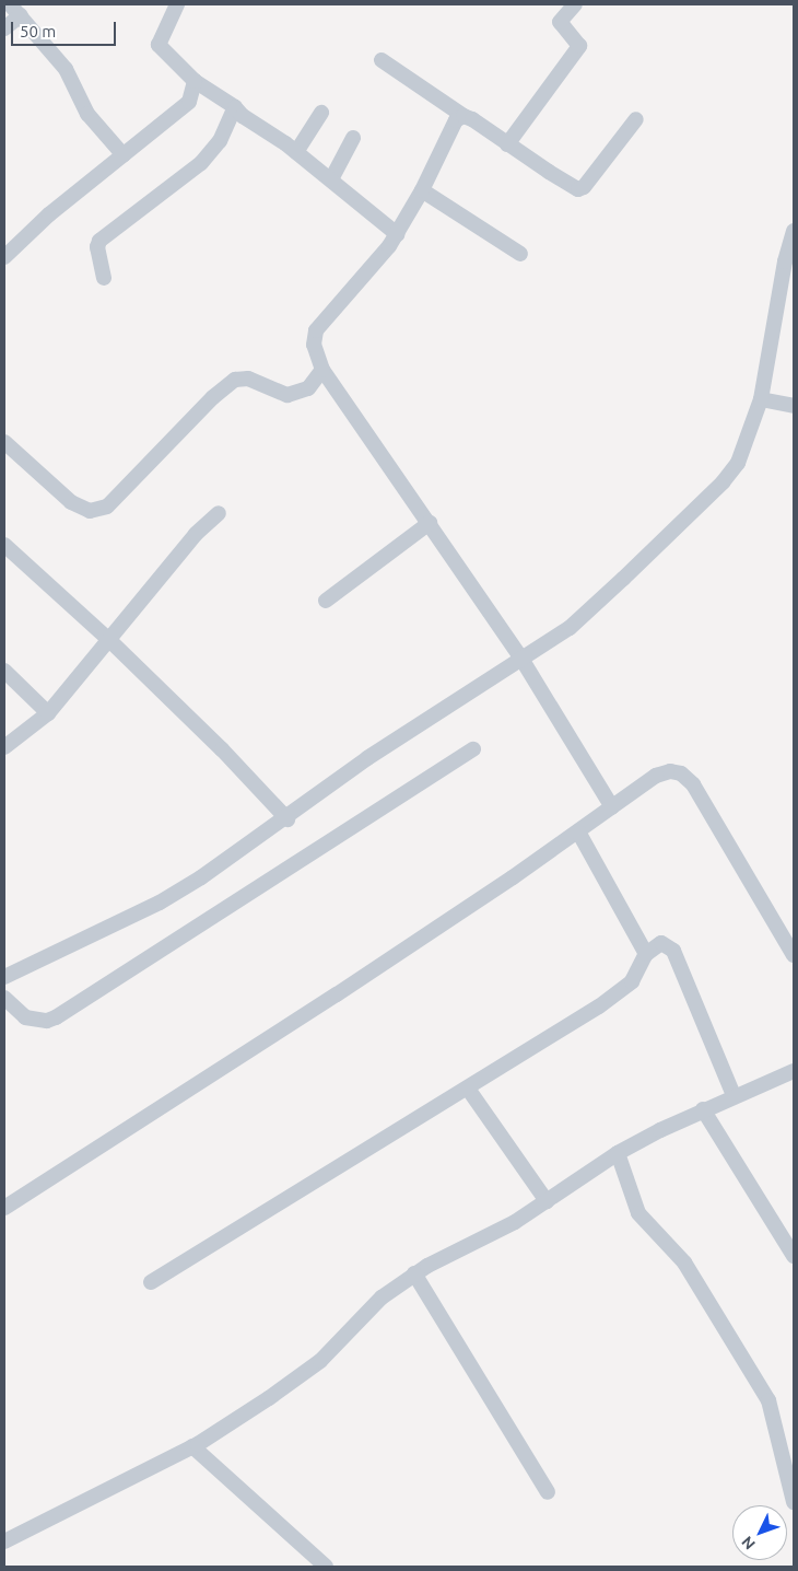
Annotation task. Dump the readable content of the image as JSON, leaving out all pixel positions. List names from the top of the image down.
{
  "scale_bar": "50 m",
  "north": "bottom left"
}
